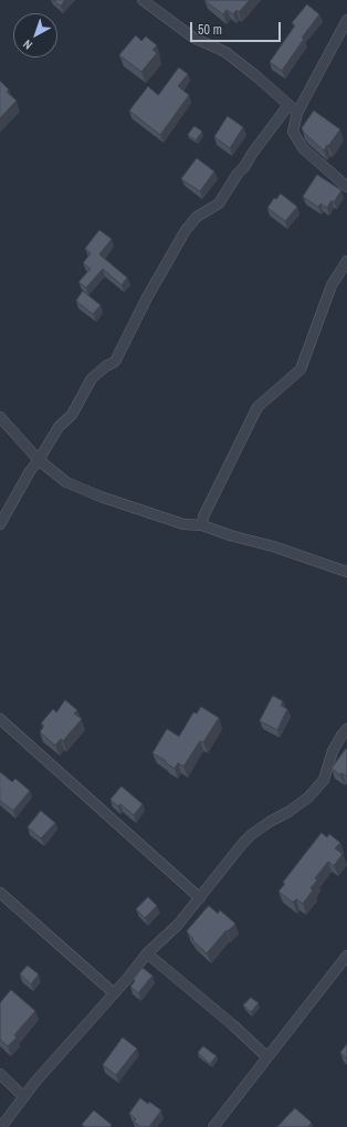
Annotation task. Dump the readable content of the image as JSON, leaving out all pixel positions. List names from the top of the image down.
{
  "scale_bar": "50 m",
  "north": "bottom left"
}
